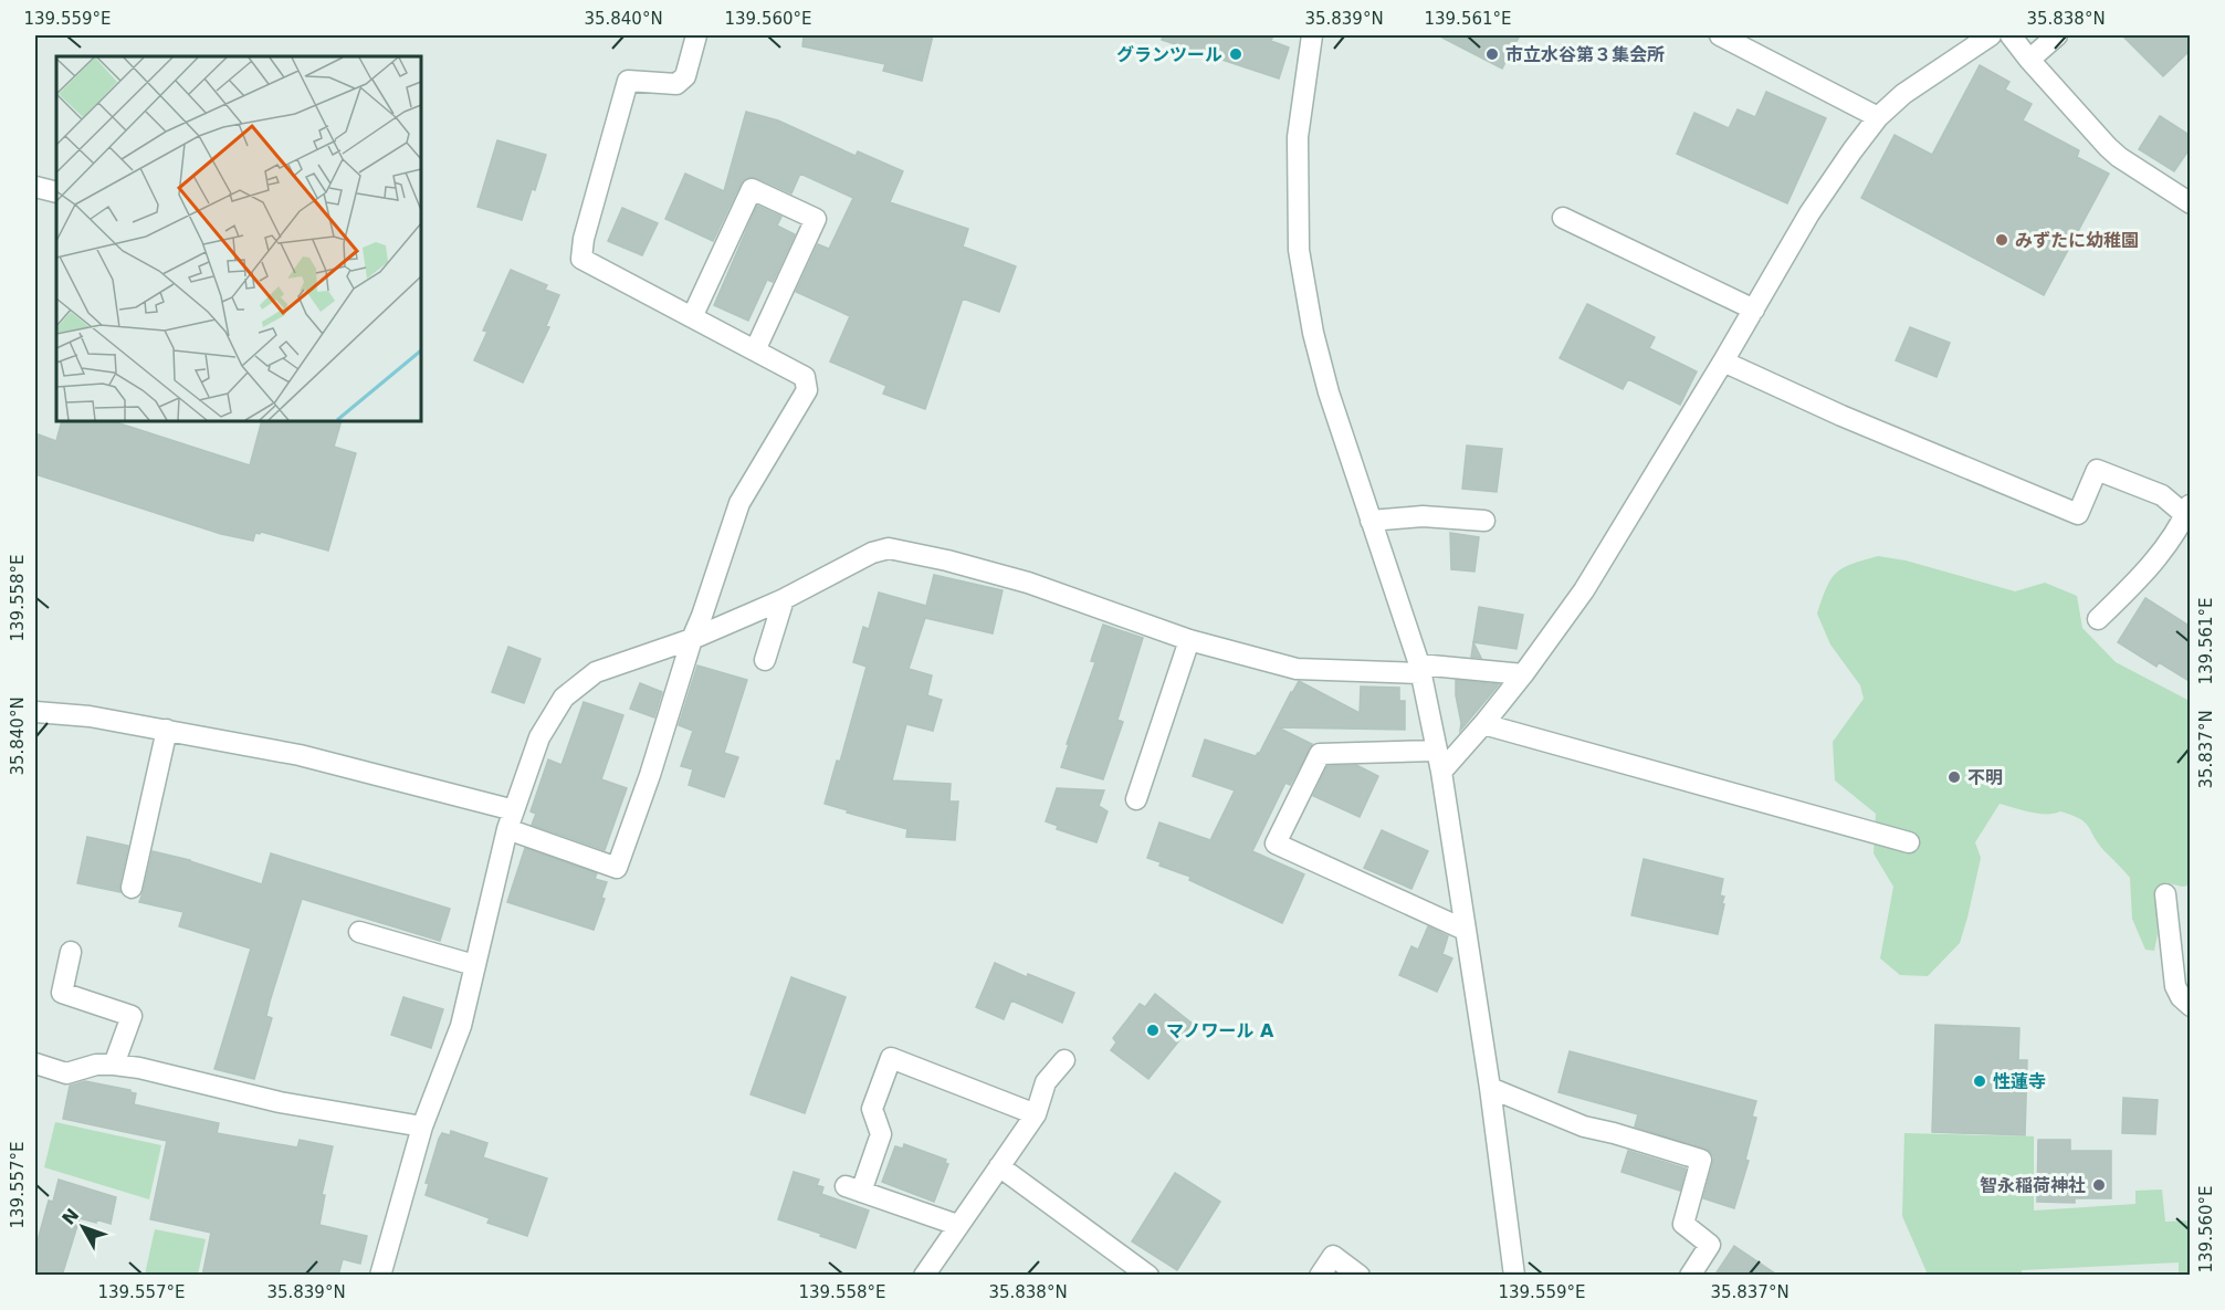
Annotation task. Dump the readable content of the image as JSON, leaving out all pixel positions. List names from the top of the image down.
{
  "places": [
    "グランツール",
    "市立水谷第３集会所",
    "みずたに幼稚園",
    "不明",
    "マノワール A",
    "性蓮寺",
    "智永稲荷神社"
  ],
  "north": "top left",
  "coordinates": [
    "139.559°E",
    "35.840°N",
    "139.560°E",
    "35.839°N",
    "139.561°E",
    "35.838°N",
    "139.558°E",
    "35.837°N",
    "139.557°E"
  ]
}
